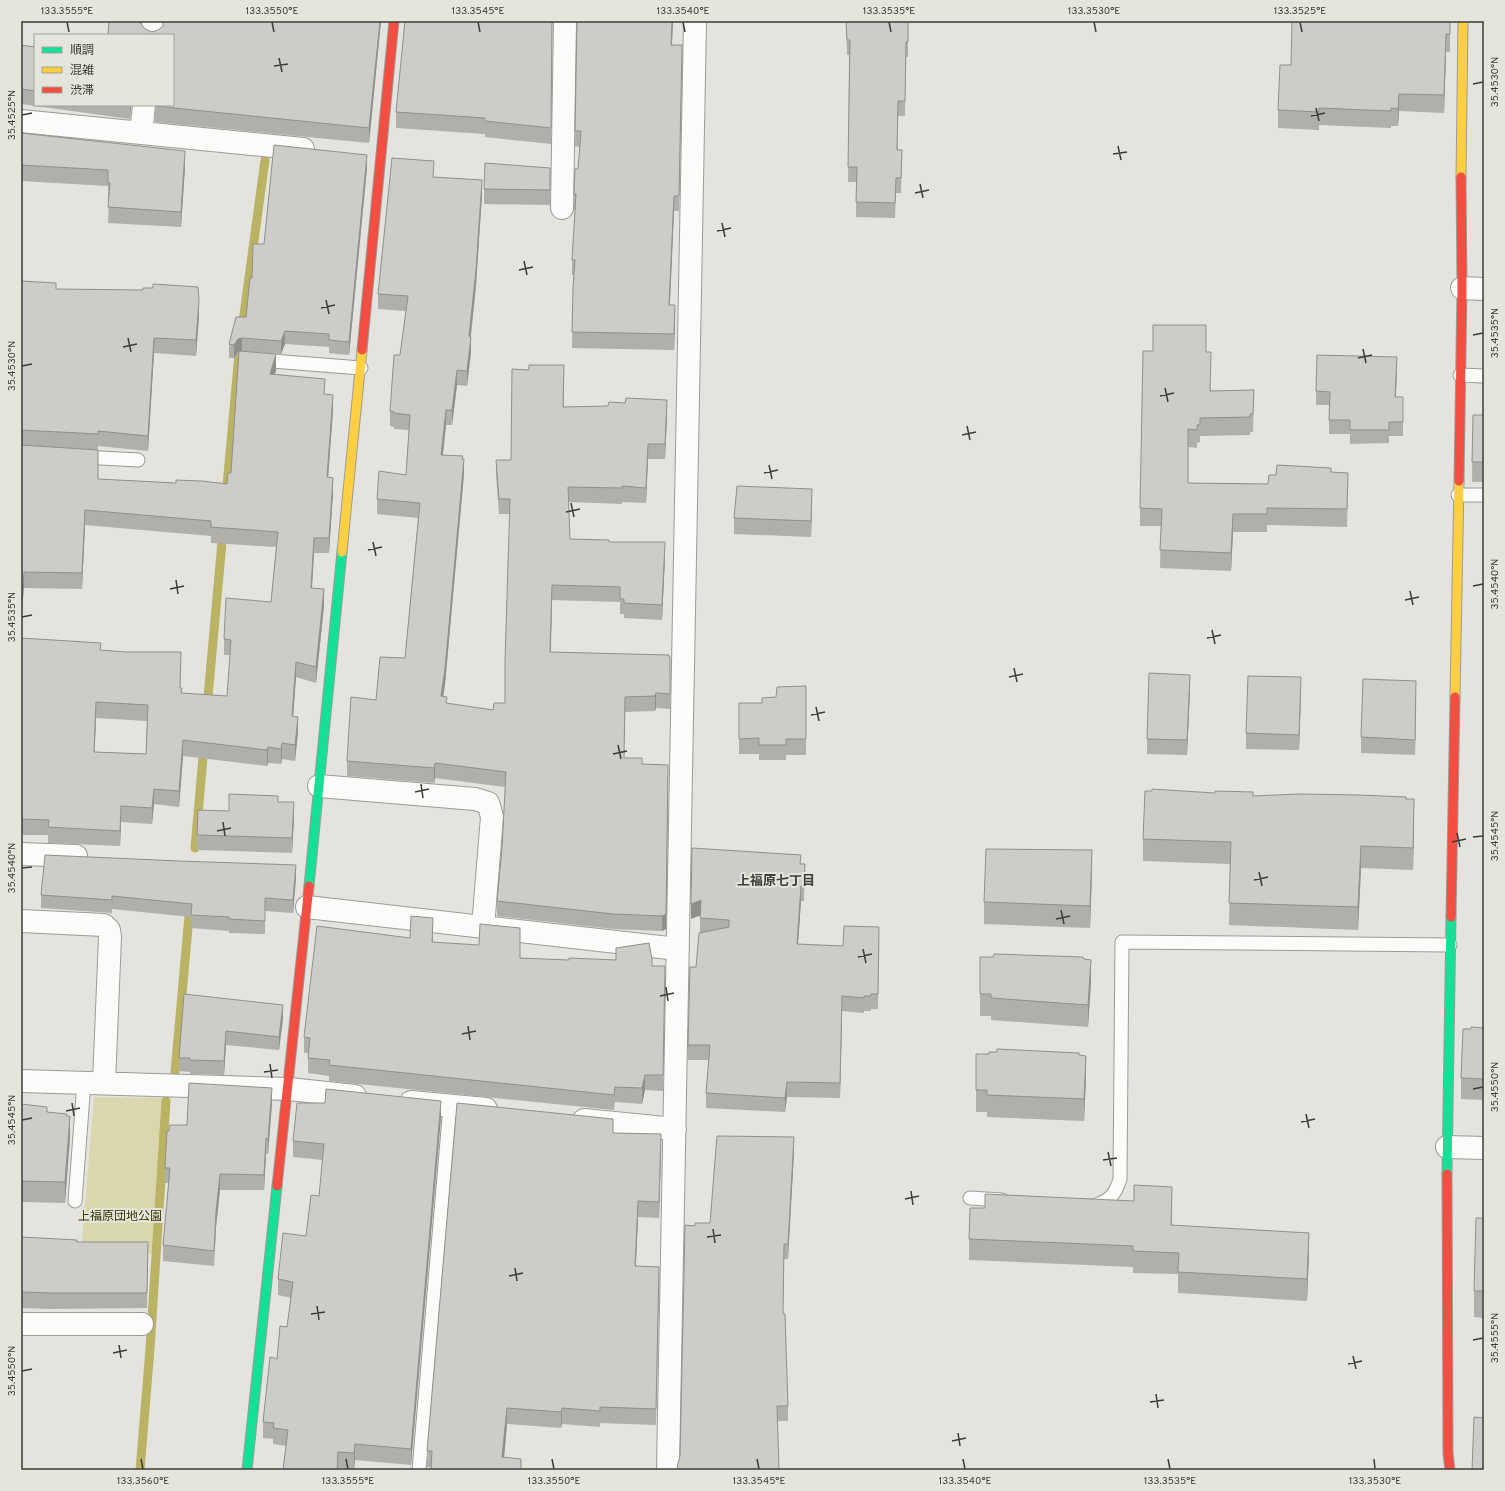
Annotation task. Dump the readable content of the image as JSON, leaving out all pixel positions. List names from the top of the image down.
{
  "districts": ["上福原七丁目"],
  "parks": ["上福原団地公園"],
  "legend": ["順調", "混雑", "渋滞"],
  "coordinates": [
    "133.3555°E",
    "133.3550°E",
    "133.3545°E",
    "133.3540°E",
    "133.3535°E",
    "133.3530°E",
    "133.3525°E",
    "35.4530°N",
    "35.4525°N",
    "35.4535°N",
    "35.4540°N",
    "35.4545°N",
    "35.4550°N",
    "35.4555°N",
    "133.3560°E"
  ]
}
